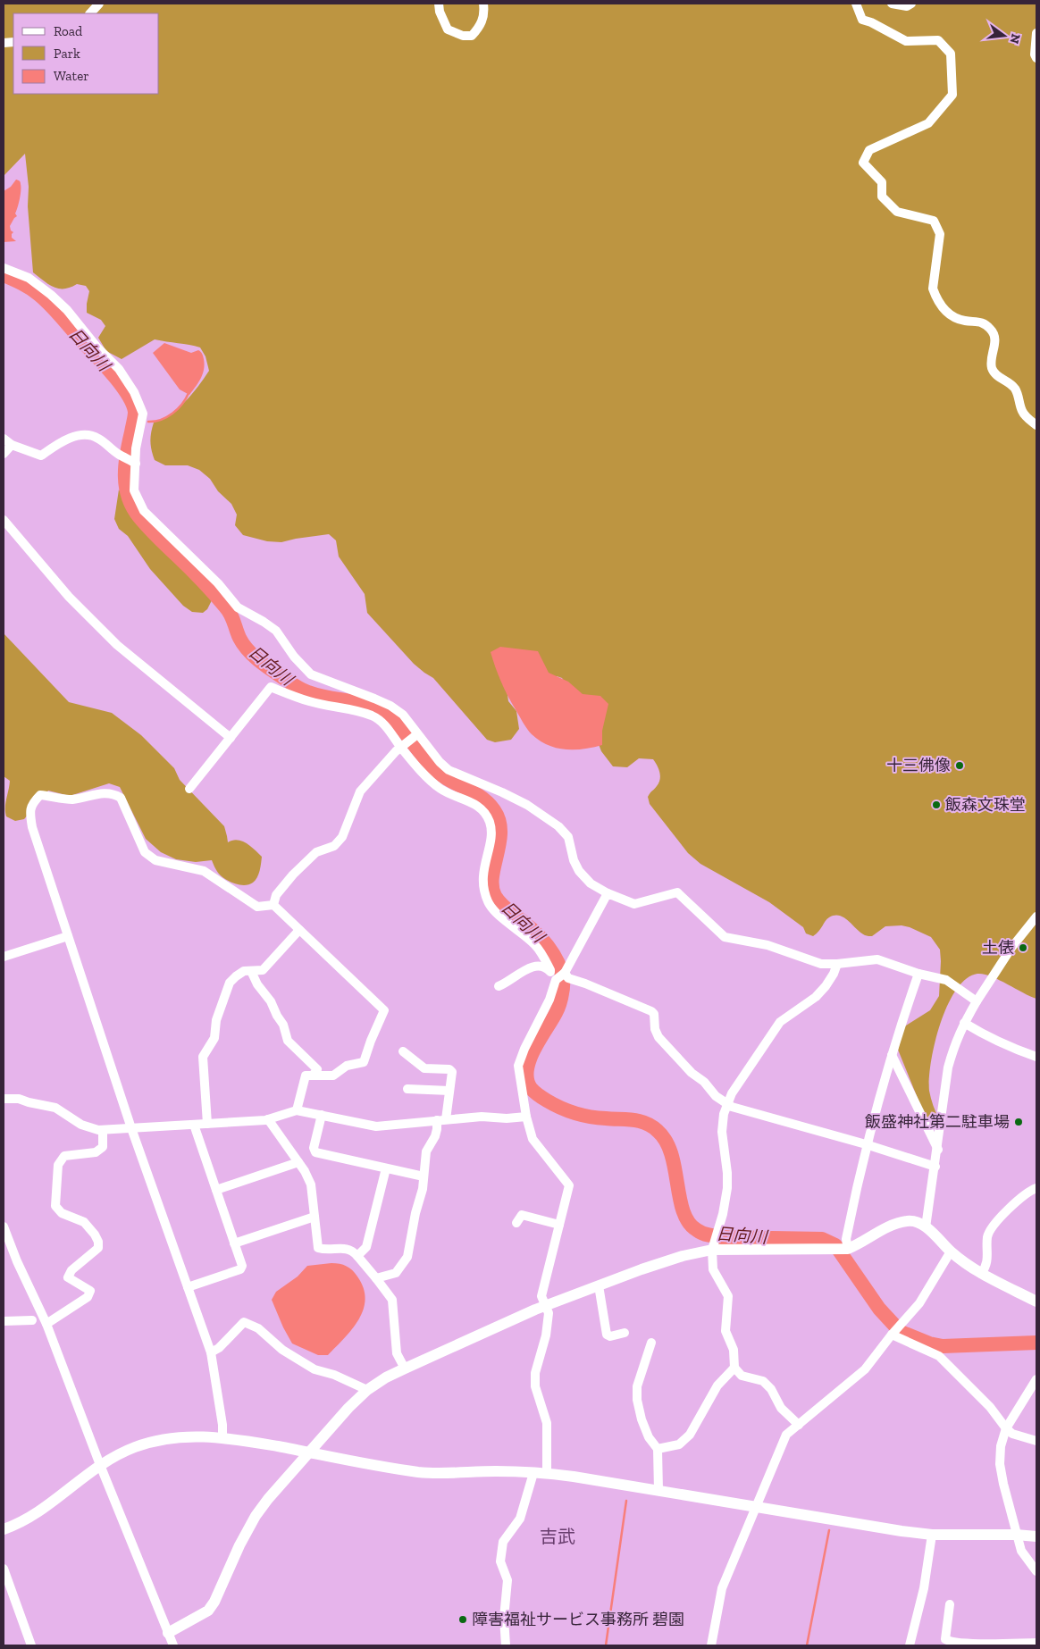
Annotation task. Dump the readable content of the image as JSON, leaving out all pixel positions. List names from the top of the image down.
{
  "districts": ["吉武"],
  "water": ["日向川"],
  "places": [
    "十三佛像",
    "飯森文珠堂",
    "土俵",
    "飯盛神社第二駐車場",
    "障害福祉サービス事務所 碧園"
  ],
  "legend": ["Road", "Park", "Water"],
  "north": "right"
}
